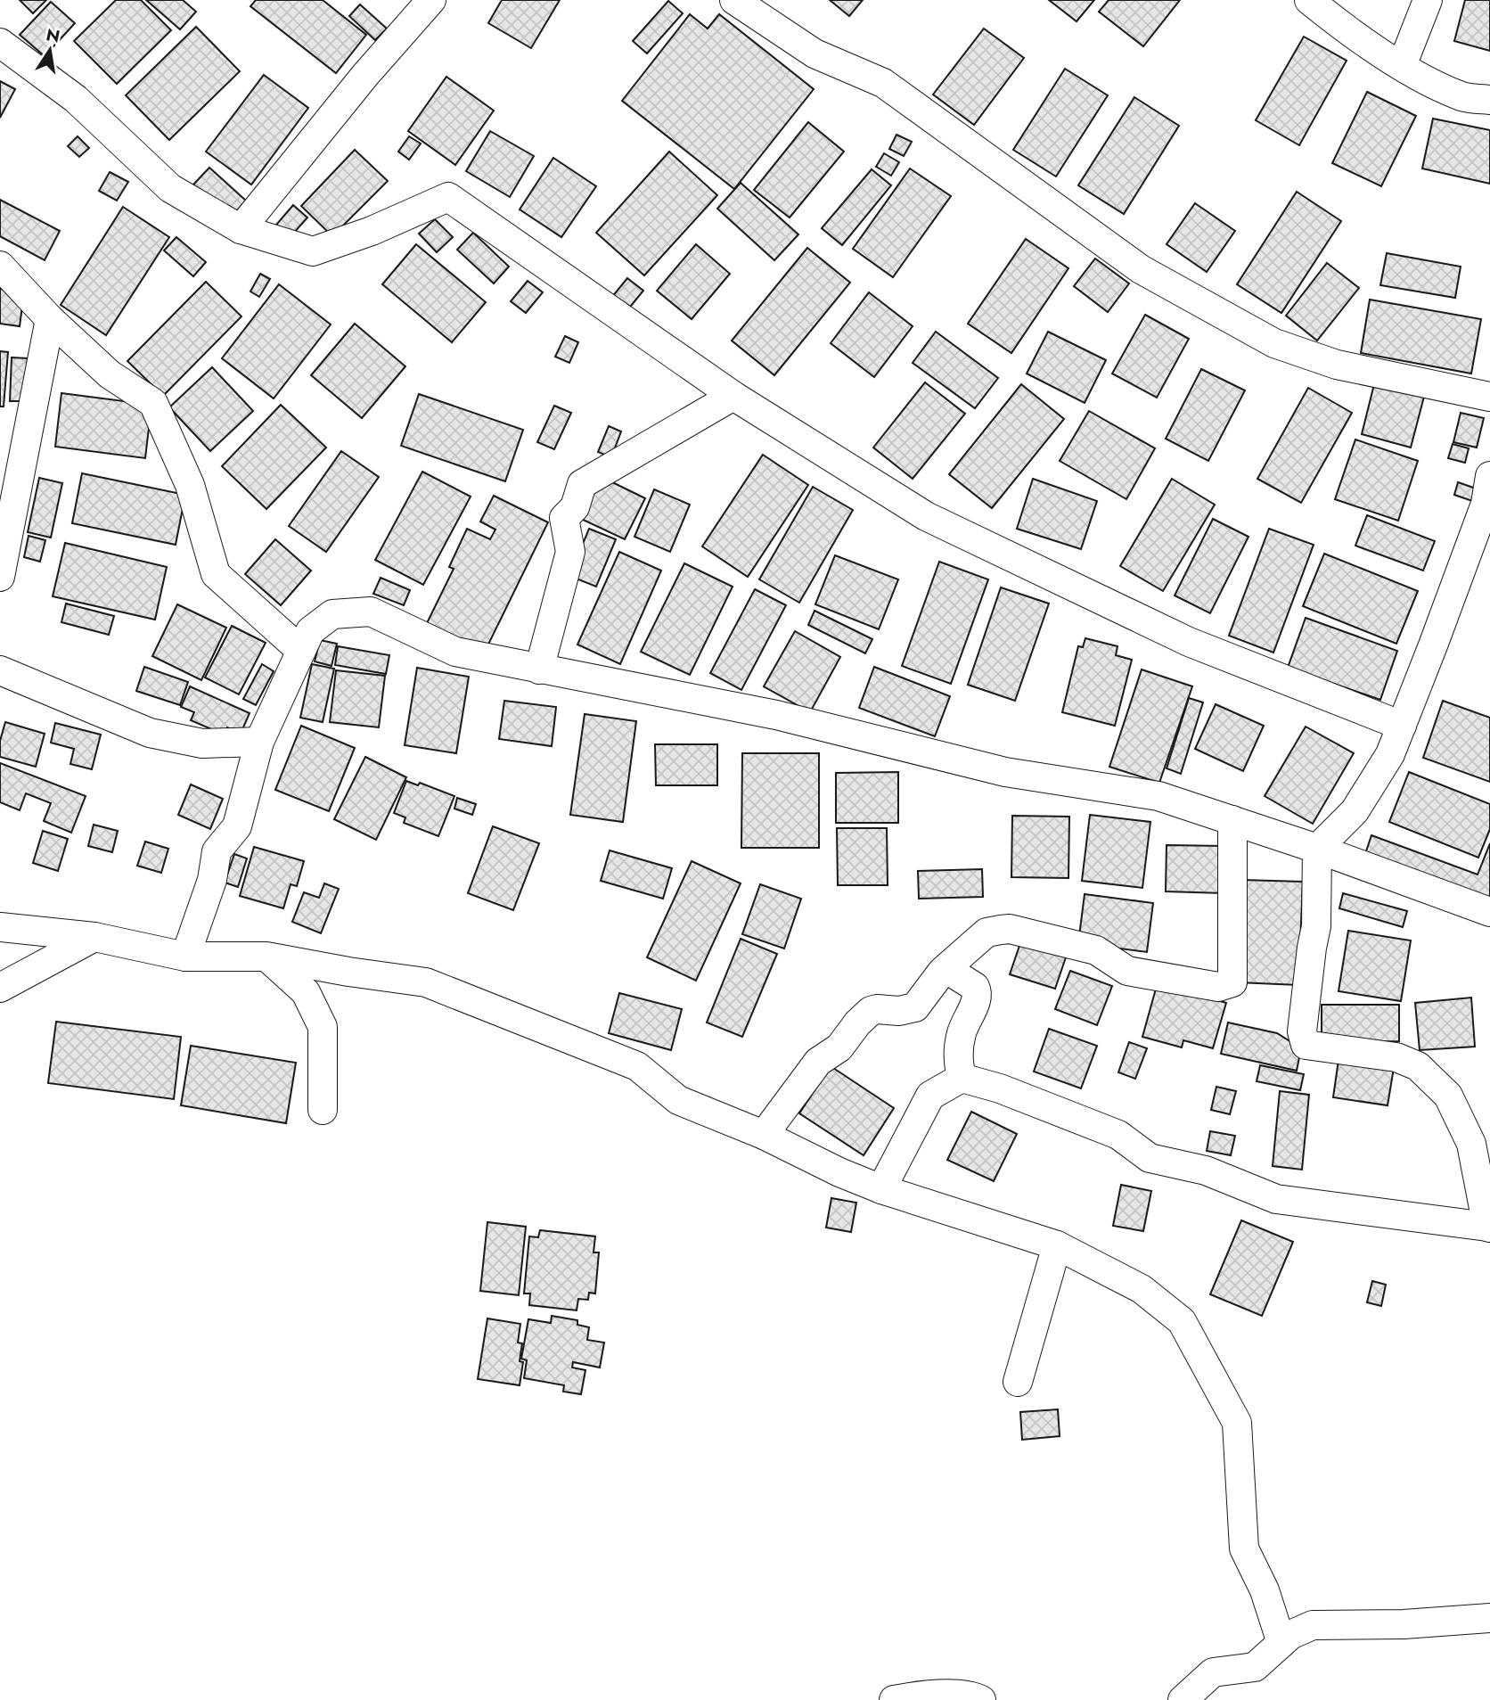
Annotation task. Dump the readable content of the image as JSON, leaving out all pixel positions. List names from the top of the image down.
{
  "north": "top"
}
